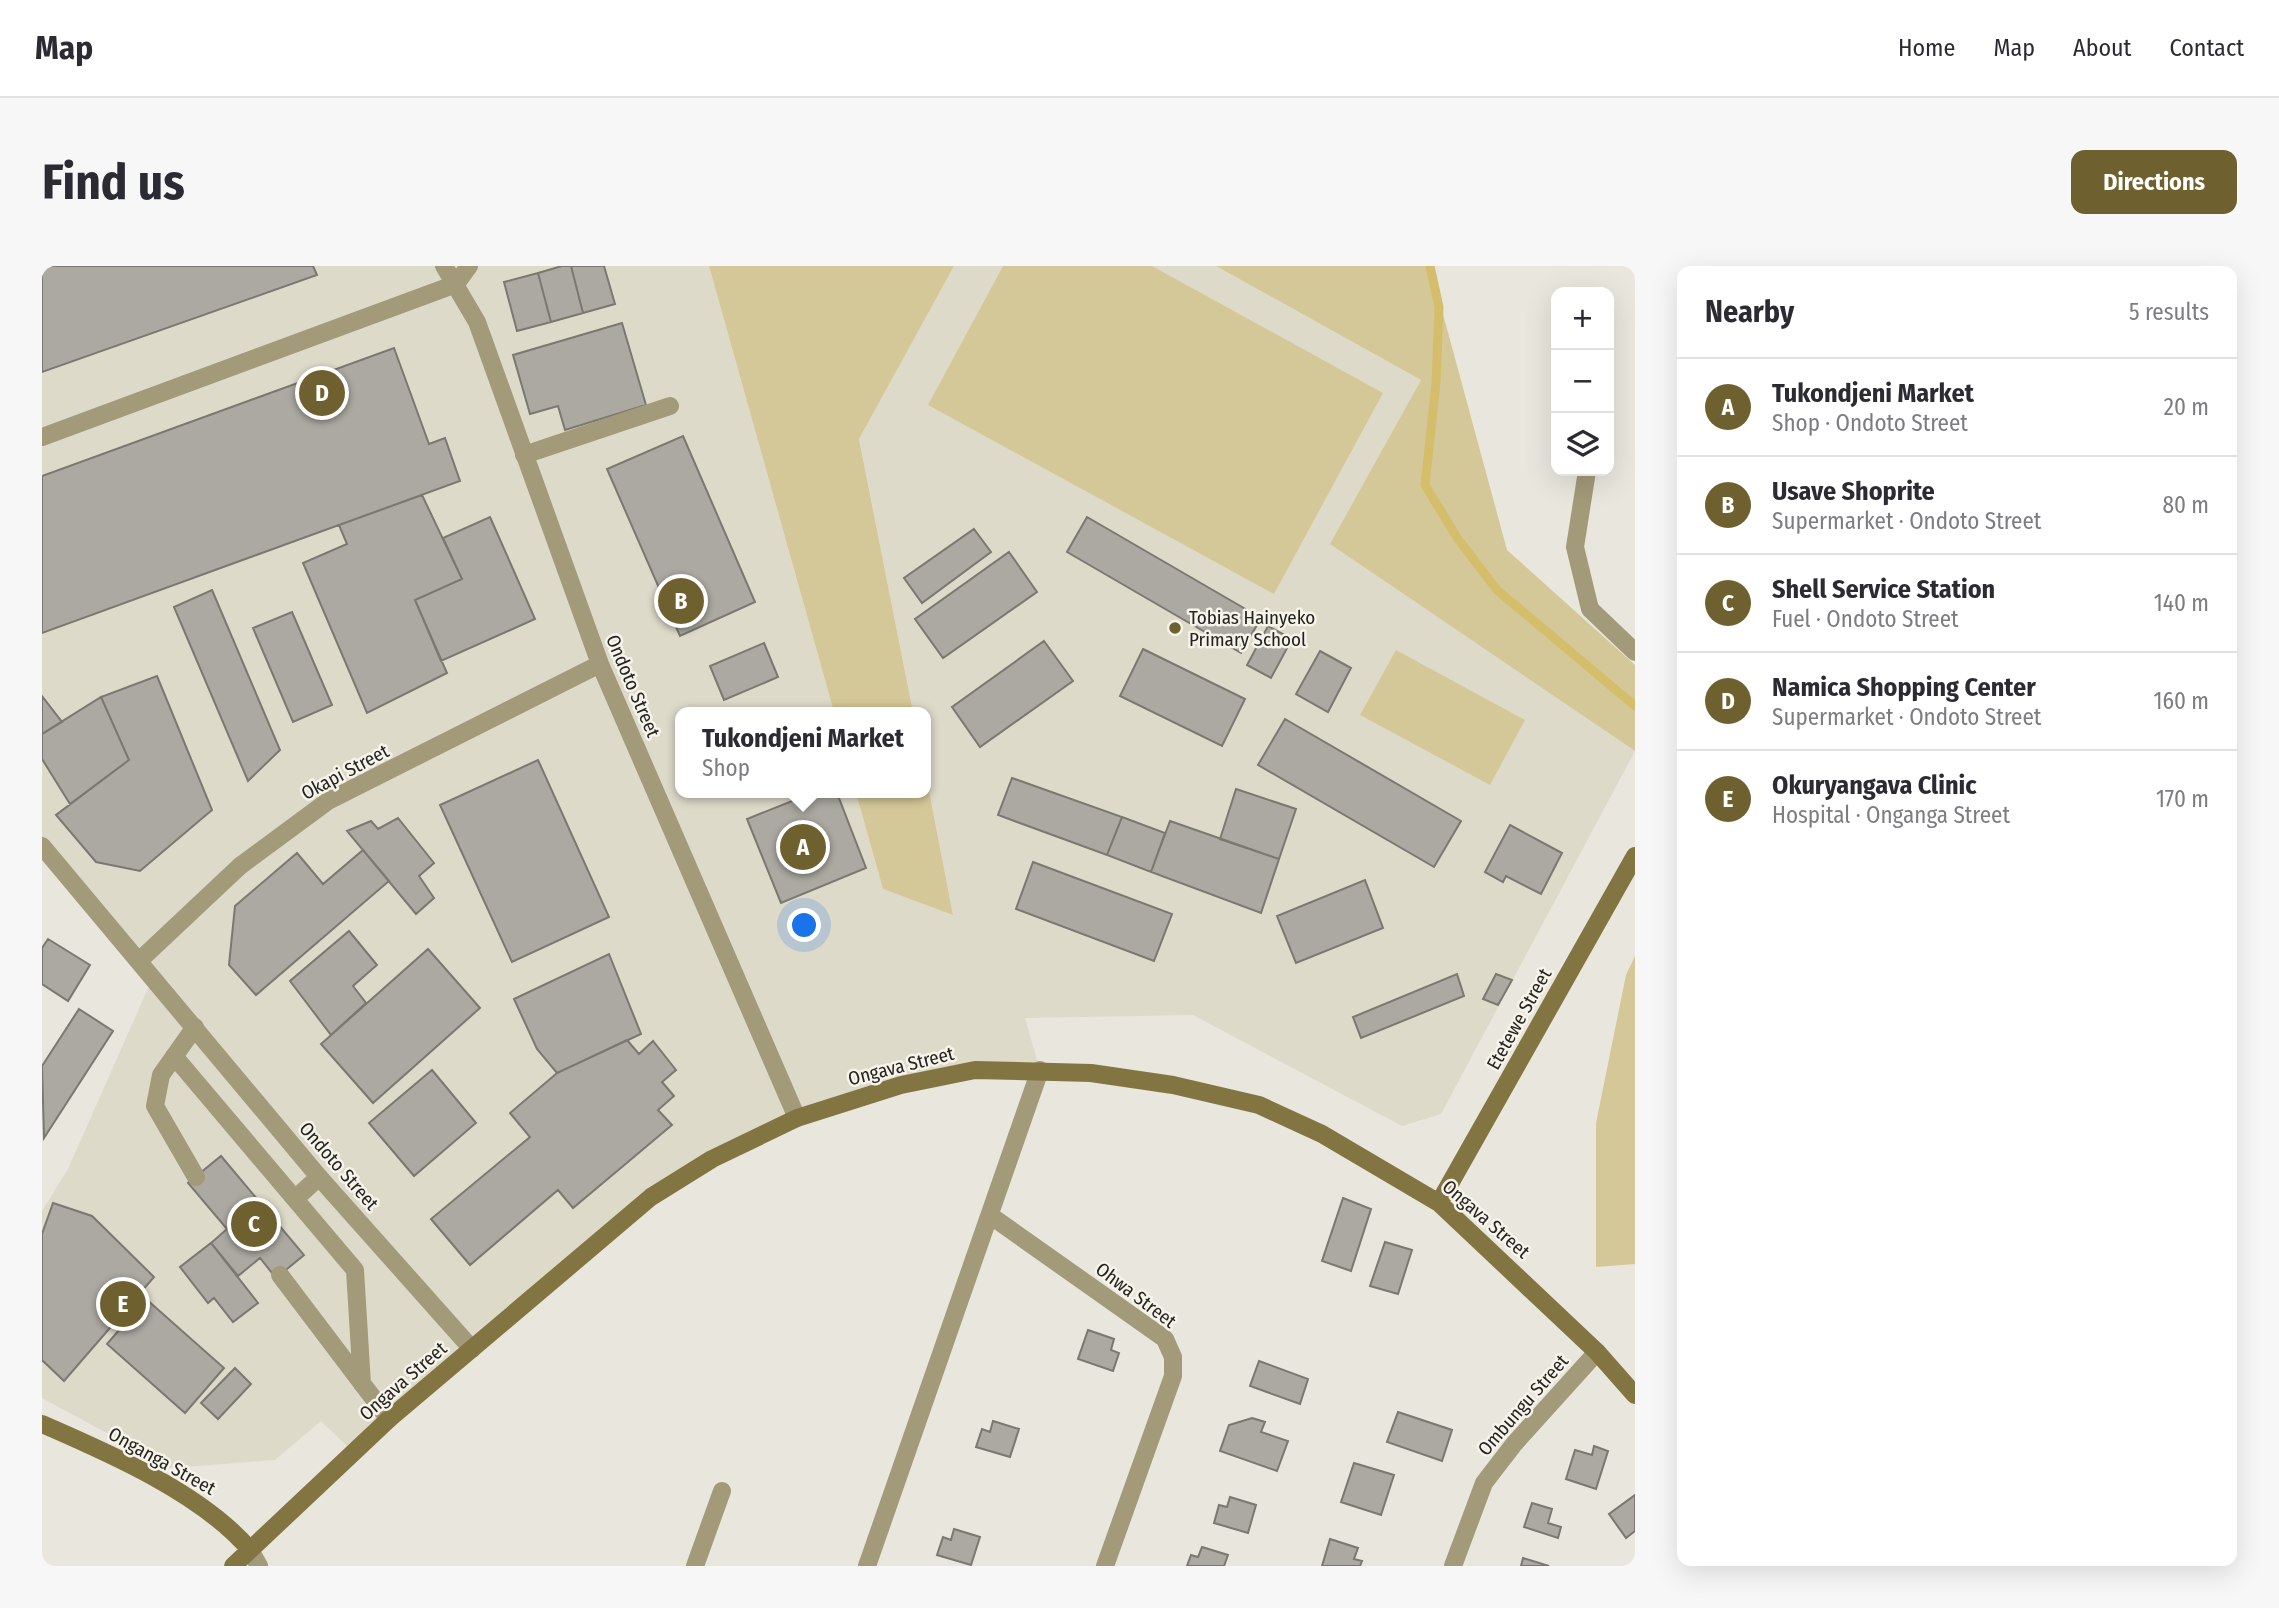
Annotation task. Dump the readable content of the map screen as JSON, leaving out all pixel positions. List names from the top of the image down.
{
  "streets": {
    "street": [
      "Ondoto Street",
      "Okapi Street",
      "Etetewe Street",
      "Ongava Street",
      "Ohwa Street",
      "Ombungu Street",
      "Onganga Street"
    ]
  },
  "crossings": [
    ["Ondoto Street", "Okapi Street"],
    ["Ondoto Street", "Ongava Street"],
    ["Etetewe Street", "Ongava Street"],
    ["Ongava Street", "Ombungu Street"],
    ["Ongava Street", "Onganga Street"]
  ],
  "places": ["Tobias Hainyeko Primary School"],
  "page": {
    "header": "Map",
    "nav": [
      "Home",
      "Map",
      "About",
      "Contact"
    ],
    "buttons": "Directions",
    "title": "Find us",
    "heading": ["Nearby", "5 results"],
    "map_buttons": ["+", "−"],
    "list": [
      {
        "mark": "A",
        "name": "Tukondjeni Market",
        "note": "Shop · Ondoto Street",
        "value": "20 m"
      },
      {
        "mark": "B",
        "name": "Usave Shoprite",
        "note": "Supermarket · Ondoto Street",
        "value": "80 m"
      },
      {
        "mark": "C",
        "name": "Shell Service Station",
        "note": "Fuel · Ondoto Street",
        "value": "140 m"
      },
      {
        "mark": "D",
        "name": "Namica Shopping Center",
        "note": "Supermarket · Ondoto Street",
        "value": "160 m"
      },
      {
        "mark": "E",
        "name": "Okuryangava Clinic",
        "note": "Hospital · Onganga Street",
        "value": "170 m"
      }
    ],
    "pins": [
      "D",
      "B",
      "A",
      "C",
      "E"
    ],
    "popup": ["Tukondjeni Market", "Shop"]
  }
}
